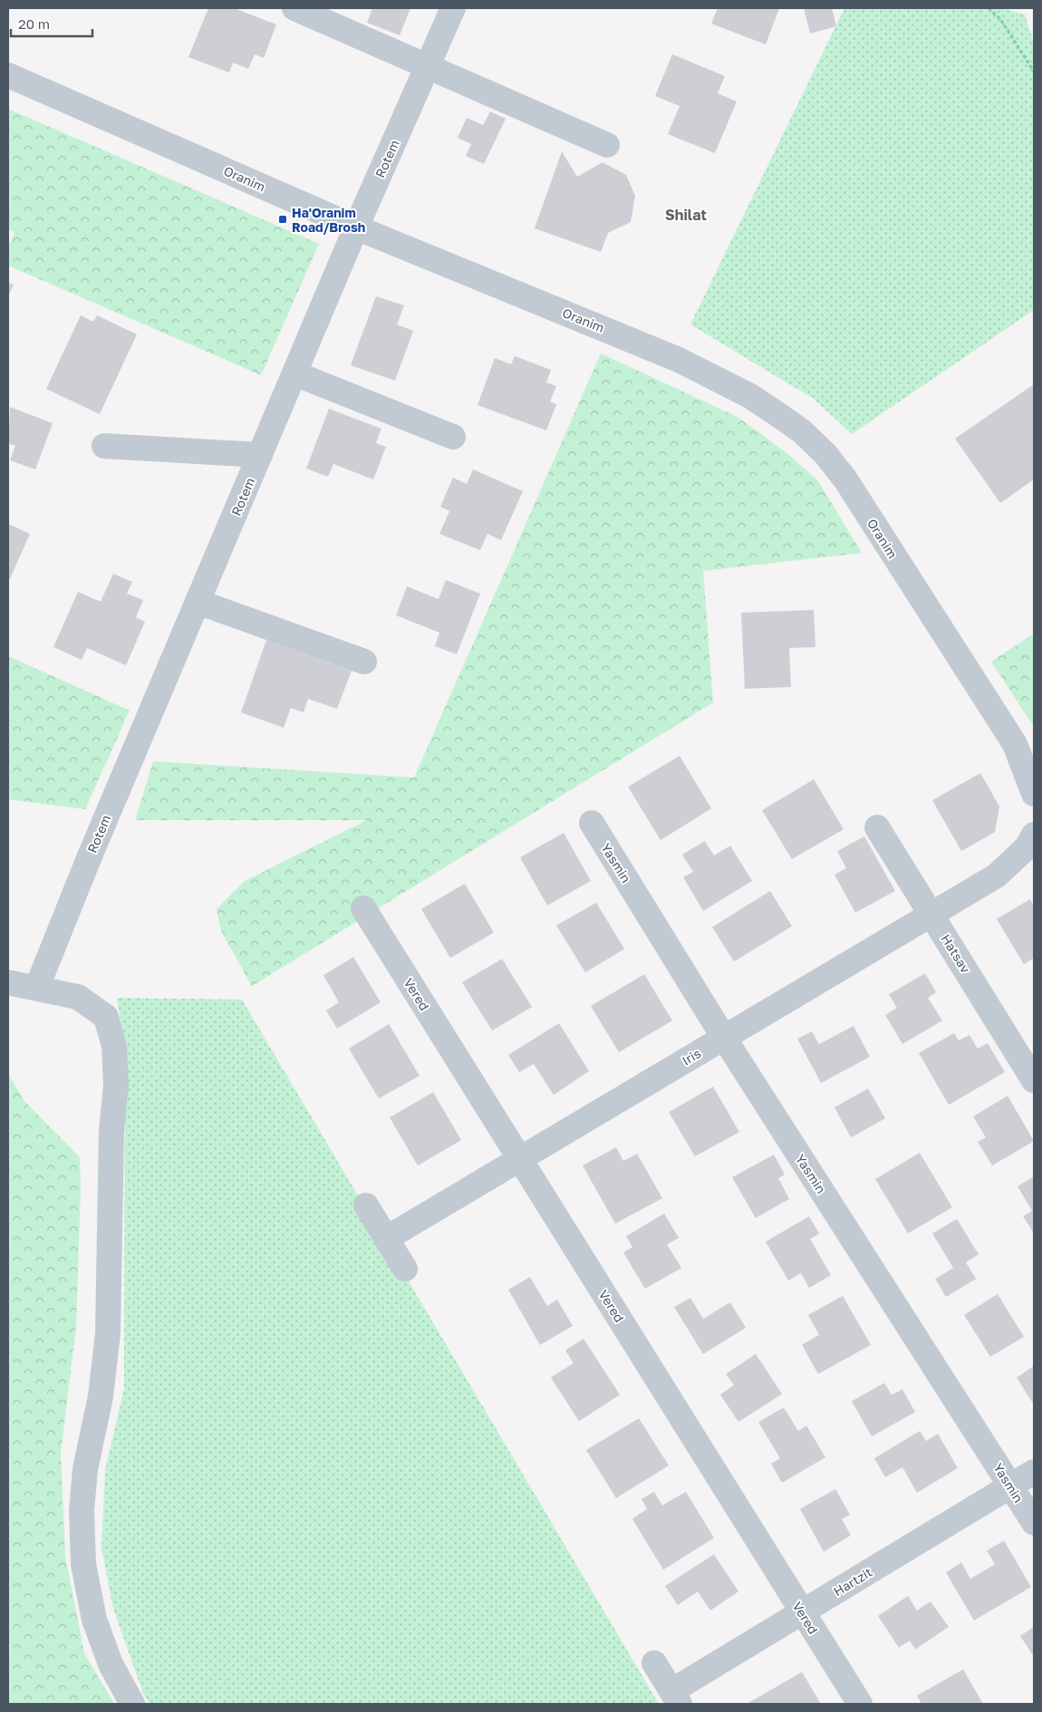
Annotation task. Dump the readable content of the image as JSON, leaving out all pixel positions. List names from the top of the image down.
{
  "streets": {
    "street": [
      "Rotem",
      "Oranim",
      "Yasmin",
      "Hatsav",
      "Vered",
      "Iris",
      "Hartzit"
    ]
  },
  "crossings": [
    ["Rotem", "Oranim"],
    ["Yasmin", "Iris"],
    ["Yasmin", "Hartzit"],
    ["Hatsav", "Iris"],
    ["Vered", "Iris"],
    ["Vered", "Hartzit"]
  ],
  "districts": ["Shilat"],
  "places": {
    "transit": ["Ha'Oranim Road/Brosh"]
  },
  "scale_bar": "20 m"
}
